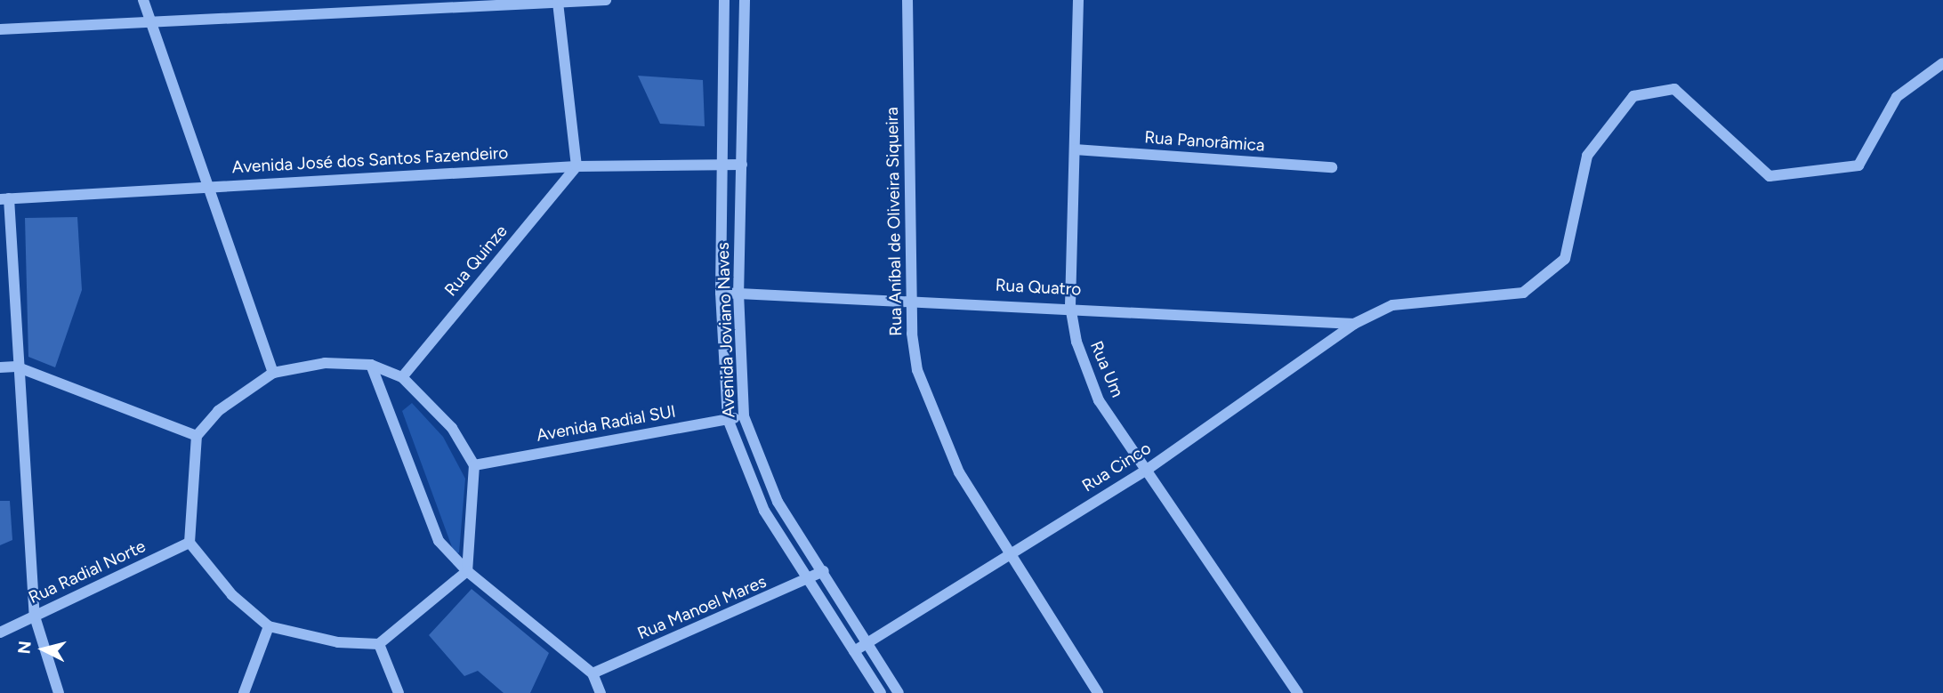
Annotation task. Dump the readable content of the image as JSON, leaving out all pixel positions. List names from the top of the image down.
{
  "streets": {
    "street": [
      "Rua Panorâmica",
      "Avenida José dos Santos Fazendeiro",
      "Rua Aníbal de Oliveira Siqueira",
      "Rua Quinze",
      "Rua Quatro",
      "Avenida Joviano Naves",
      "Rua Um",
      "Avenida Radial SUl",
      "Rua Cinco",
      "Rua Radial Norte",
      "Rua Manoel Mares"
    ]
  },
  "crossings": [
    ["Rua Panorâmica", "Rua Um"],
    ["Avenida José dos Santos Fazendeiro", "Rua Quinze"],
    ["Avenida José dos Santos Fazendeiro", "Avenida Joviano Naves"],
    ["Rua Aníbal de Oliveira Siqueira", "Rua Quatro"],
    ["Rua Aníbal de Oliveira Siqueira", "Rua Cinco"],
    ["Rua Quatro", "Avenida Joviano Naves"],
    ["Rua Quatro", "Rua Um"],
    ["Rua Quatro", "Rua Cinco"],
    ["Avenida Joviano Naves", "Avenida Radial SUl"],
    ["Avenida Joviano Naves", "Rua Cinco"],
    ["Avenida Joviano Naves", "Rua Manoel Mares"],
    ["Rua Um", "Rua Cinco"]
  ],
  "north": "left"
}
